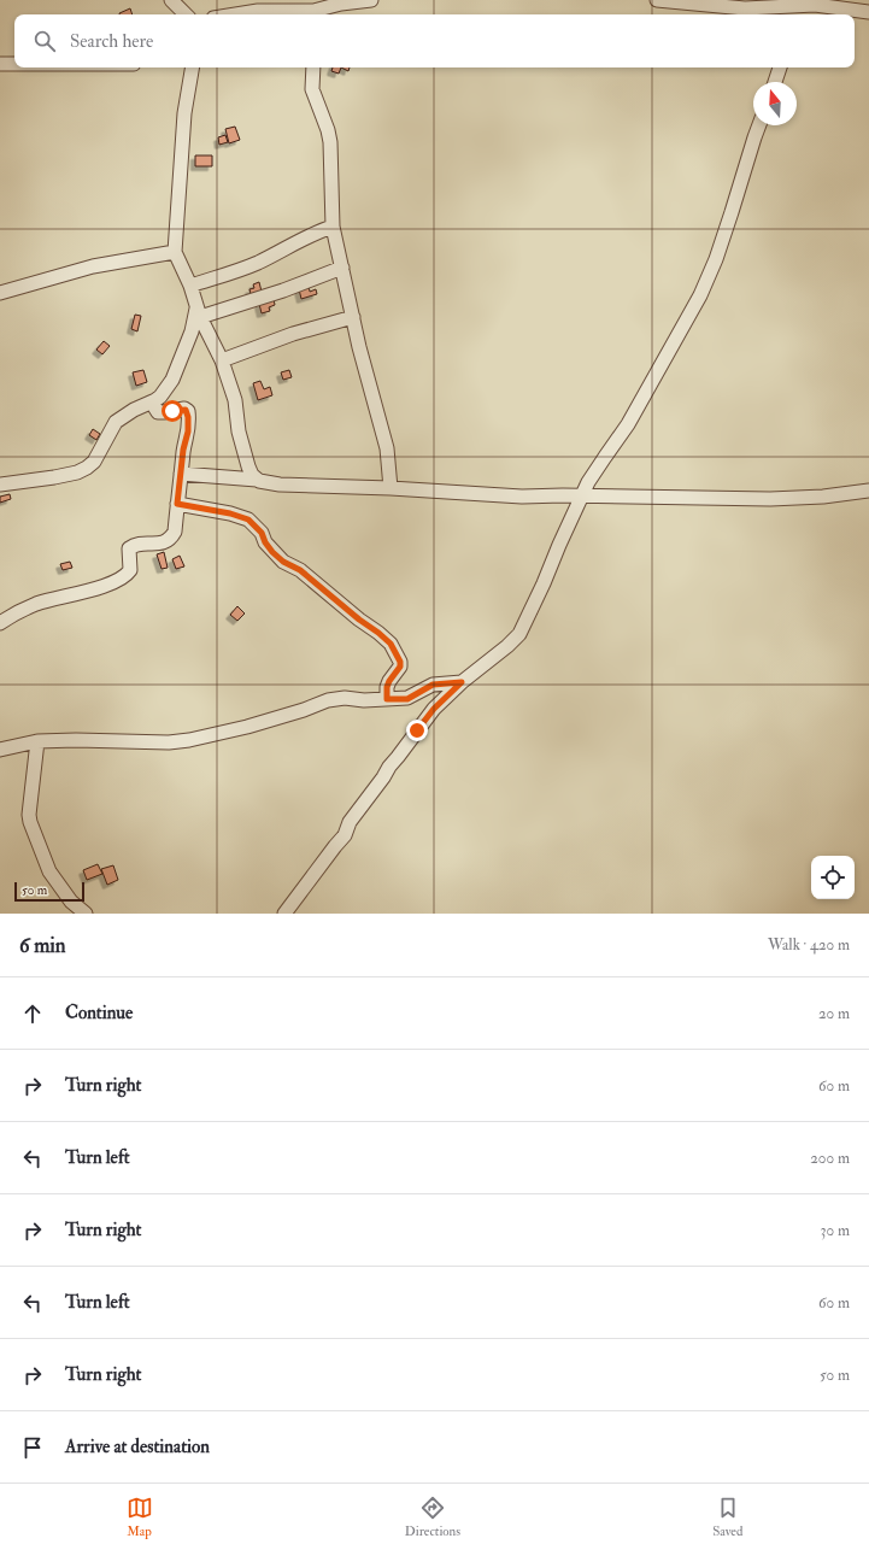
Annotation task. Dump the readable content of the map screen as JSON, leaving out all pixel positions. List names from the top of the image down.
{
  "scale_bar": "50 m",
  "north": "top",
  "page": {
    "search": "Search here",
    "scale": "50 m",
    "heading": ["6 min", "Walk · 420 m"],
    "list": [
      ["Continue", "20 m"],
      ["Turn right", "60 m"],
      ["Turn left", "200 m"],
      ["Turn right", "30 m"],
      ["Turn left", "60 m"],
      ["Turn right", "50 m"],
      "Arrive at destination"
    ],
    "nav": ["Map", "Directions", "Saved"]
  }
}
